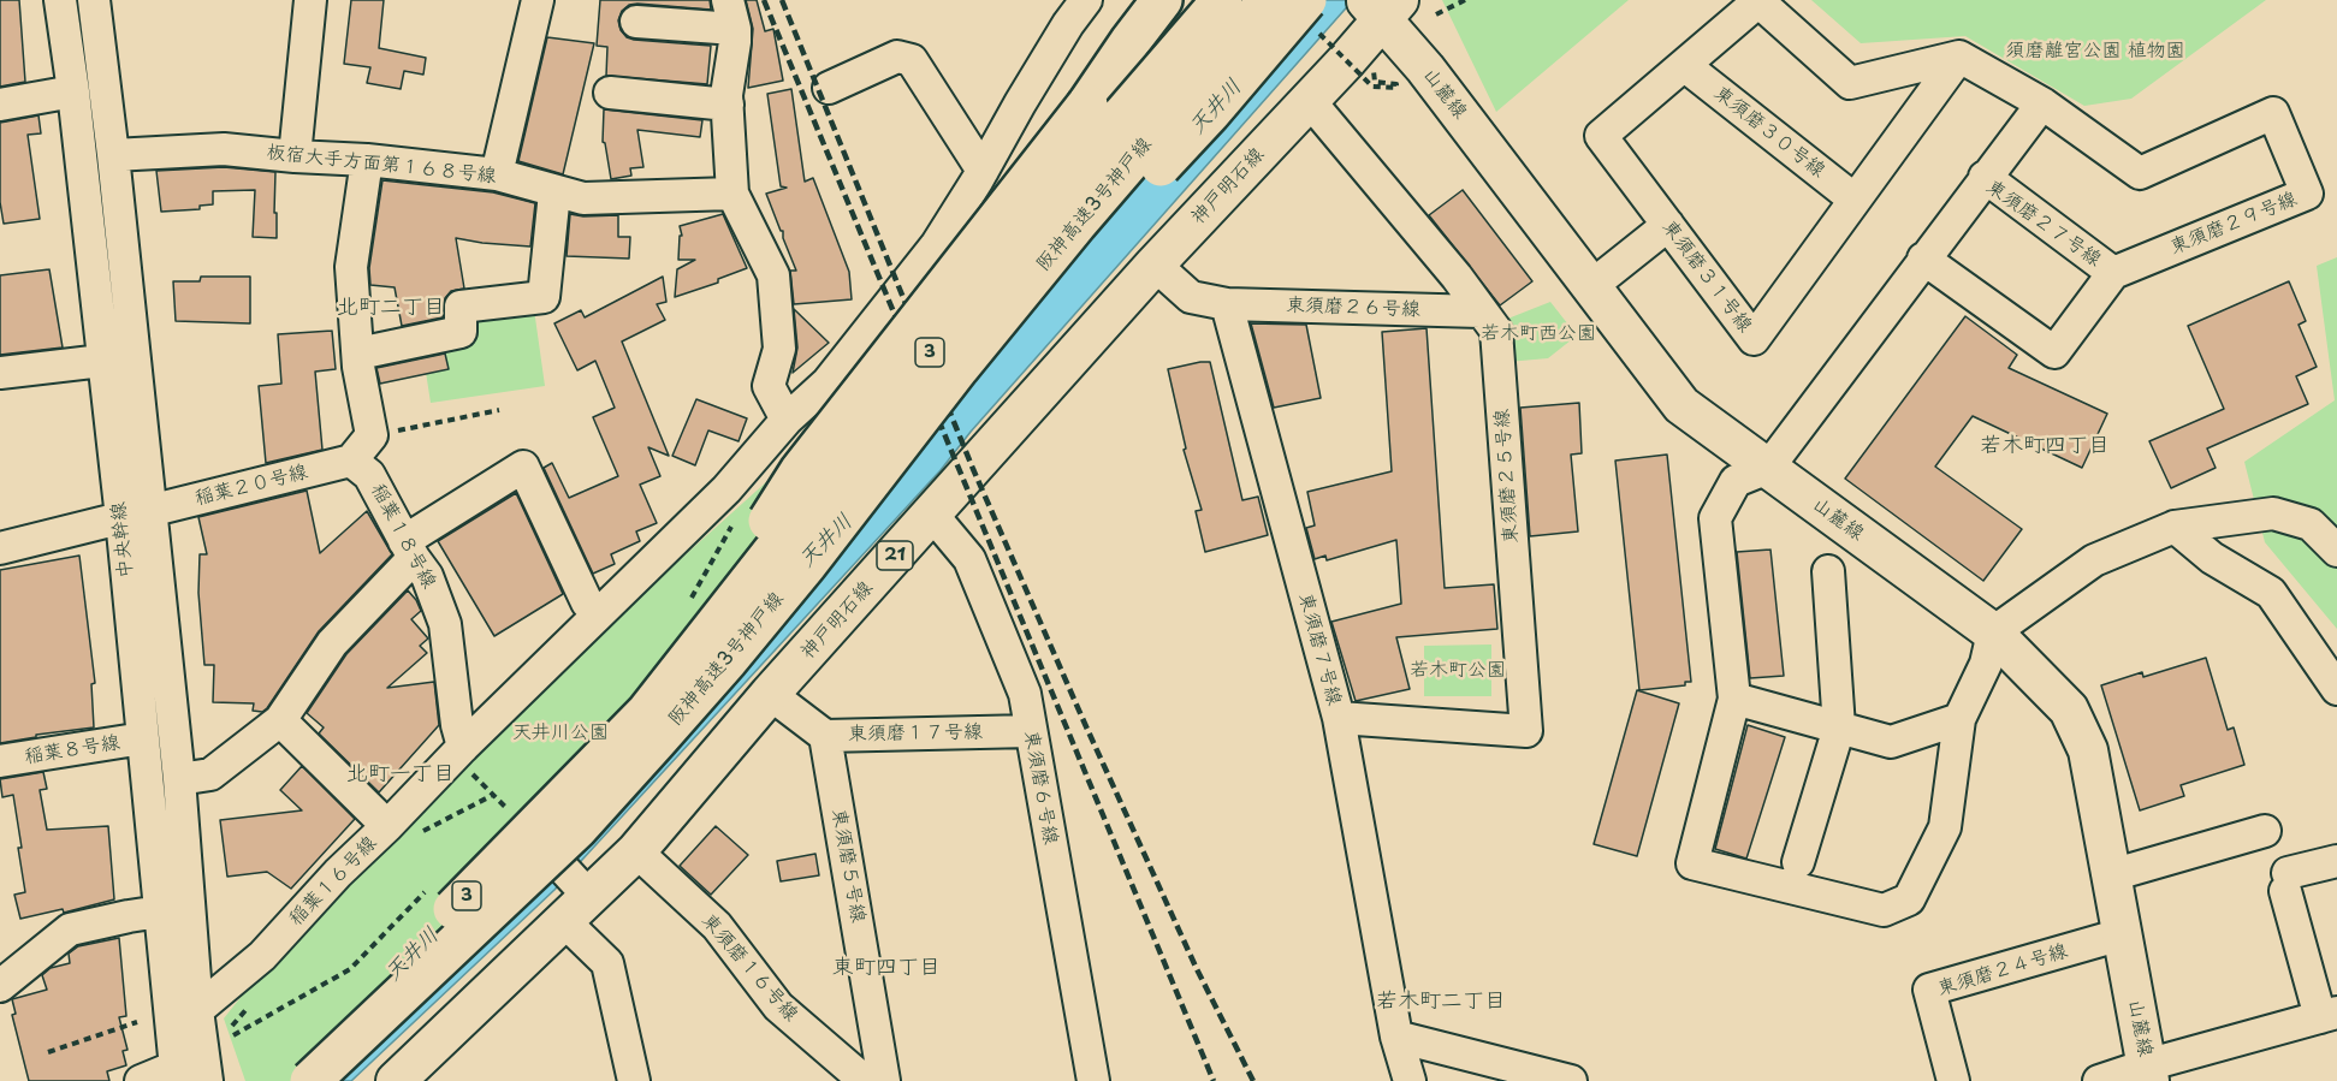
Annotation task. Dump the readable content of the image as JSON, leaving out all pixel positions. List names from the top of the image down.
{
  "streets": {
    "highway": ["阪神高速3号神戸線", "3"],
    "main road": ["山麓線", "神戸明石線", "21"],
    "street": [
      "東須磨３０号線",
      "板宿大手方面第１６８号線",
      "東須磨２７号線",
      "東須磨２９号線",
      "東須磨３１号線",
      "東須磨２６号線",
      "東須磨２５号線",
      "稲葉２０号線",
      "稲葉１８号線",
      "中央幹線",
      "東須磨７号線",
      "東須磨１７号線",
      "稲葉８号線",
      "東須磨６号線",
      "東須磨５号線",
      "稲葉１６号線",
      "東須磨１６号線",
      "東須磨２４号線"
    ]
  },
  "crossings": [
    ["山麓線", "神戸明石線"],
    ["山麓線", "東須磨２７号線"],
    ["山麓線", "東須磨２４号線"],
    ["東須磨３０号線", "東須磨３１号線"],
    ["板宿大手方面第１６８号線", "中央幹線"],
    ["神戸明石線", "東須磨２５号線"],
    ["神戸明石線", "東須磨１７号線"],
    ["神戸明石線", "東須磨６号線"],
    ["神戸明石線", "東須磨１６号線"],
    ["東須磨２７号線", "東須磨２９号線"],
    ["東須磨２６号線", "東須磨２５号線"],
    ["東須磨２６号線", "東須磨７号線"],
    ["東須磨２５号線", "東須磨７号線"],
    ["稲葉２０号線", "稲葉１８号線"],
    ["稲葉２０号線", "中央幹線"],
    ["稲葉１８号線", "稲葉１６号線"],
    ["中央幹線", "稲葉８号線"],
    ["中央幹線", "稲葉１６号線"],
    ["東須磨１７号線", "東須磨６号線"],
    ["東須磨１７号線", "東須磨５号線"]
  ],
  "districts": [
    "北町二丁目",
    "若木町四丁目",
    "北町一丁目",
    "東町四丁目",
    "若木町二丁目"
  ],
  "water": ["天井川"],
  "parks": [
    "須磨離宮公園 植物園",
    "若木町西公園",
    "若木町公園",
    "天井川公園"
  ]
}
